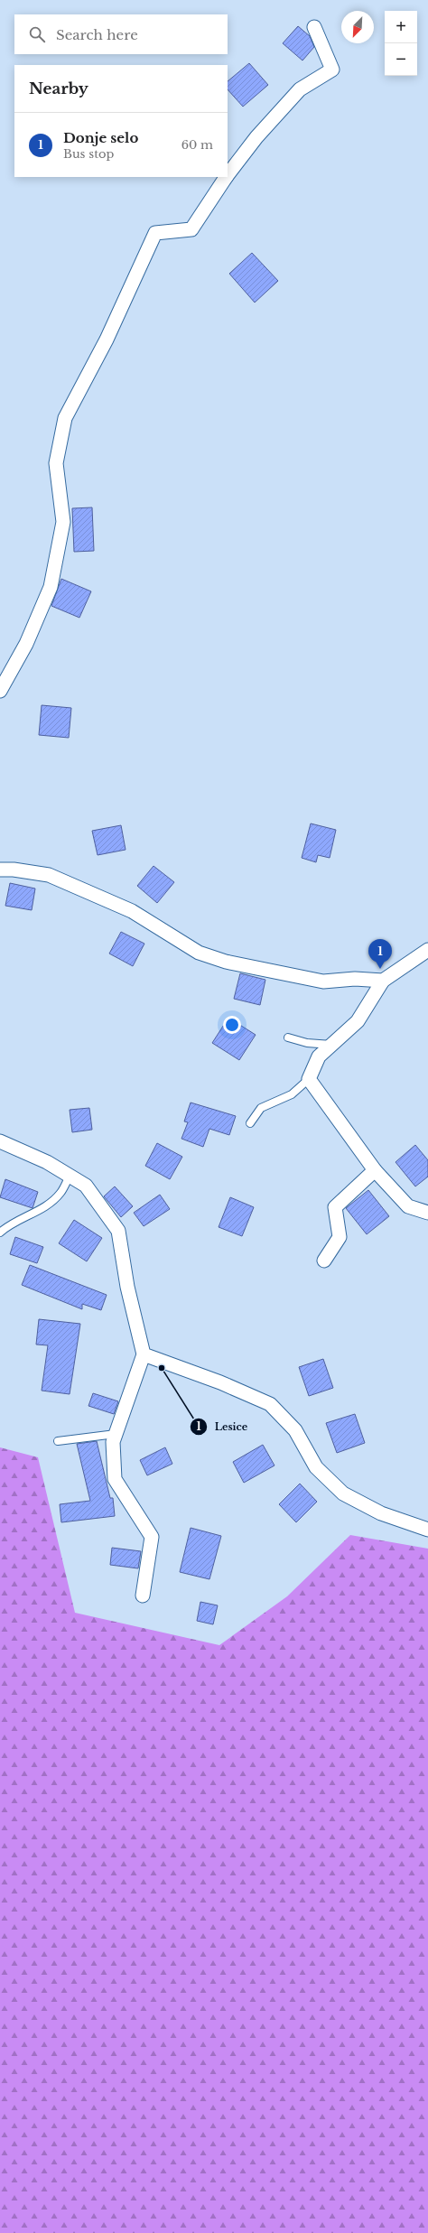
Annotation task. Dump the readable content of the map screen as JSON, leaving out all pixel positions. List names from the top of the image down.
{
  "places": ["Lesice"],
  "north": "bottom left",
  "page": {
    "map_buttons": ["+", "−"],
    "search": "Search here",
    "heading": "Nearby",
    "list": [
      {
        "mark": "1",
        "name": "Donje selo",
        "note": "Bus stop",
        "value": "60 m"
      }
    ],
    "pins": "1"
  }
}
